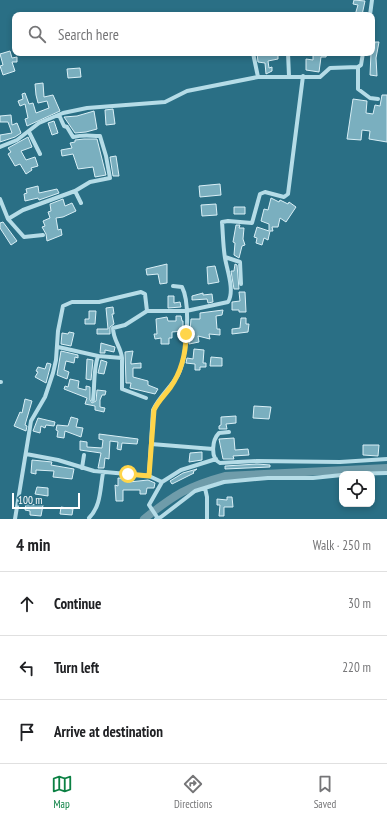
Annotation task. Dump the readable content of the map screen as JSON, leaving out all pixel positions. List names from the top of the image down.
{
  "scale_bar": "100 m",
  "page": {
    "search": "Search here",
    "scale": "100 m",
    "heading": ["4 min", "Walk · 250 m"],
    "list": [
      ["Continue", "30 m"],
      ["Turn left", "220 m"],
      "Arrive at destination"
    ],
    "nav": ["Map", "Directions", "Saved"]
  }
}
